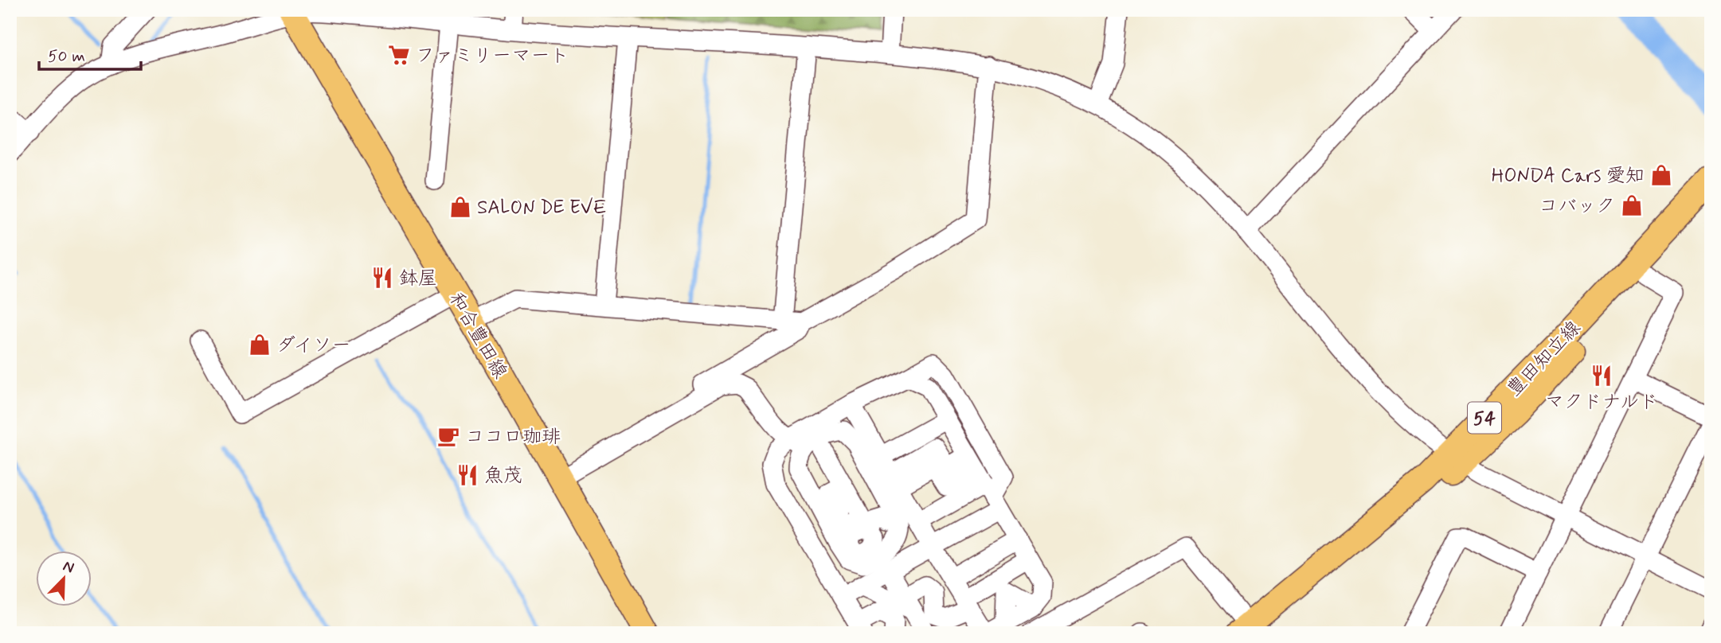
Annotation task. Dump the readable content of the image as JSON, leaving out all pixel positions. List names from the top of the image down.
{
  "streets": {
    "main road": ["和合豊田線", "豊田知立線", "54"]
  },
  "places": {
    "supermarket": ["ファミリーマート"],
    "shop": [
      "HONDA Cars 愛知",
      "コバック",
      "SALON DE EVE",
      "ダイソー"
    ],
    "restaurant": ["鉢屋", "マクドナルド", "魚茂"],
    "cafe": ["ココロ珈琲"]
  },
  "scale_bar": "50 m",
  "north": "top right"
}
